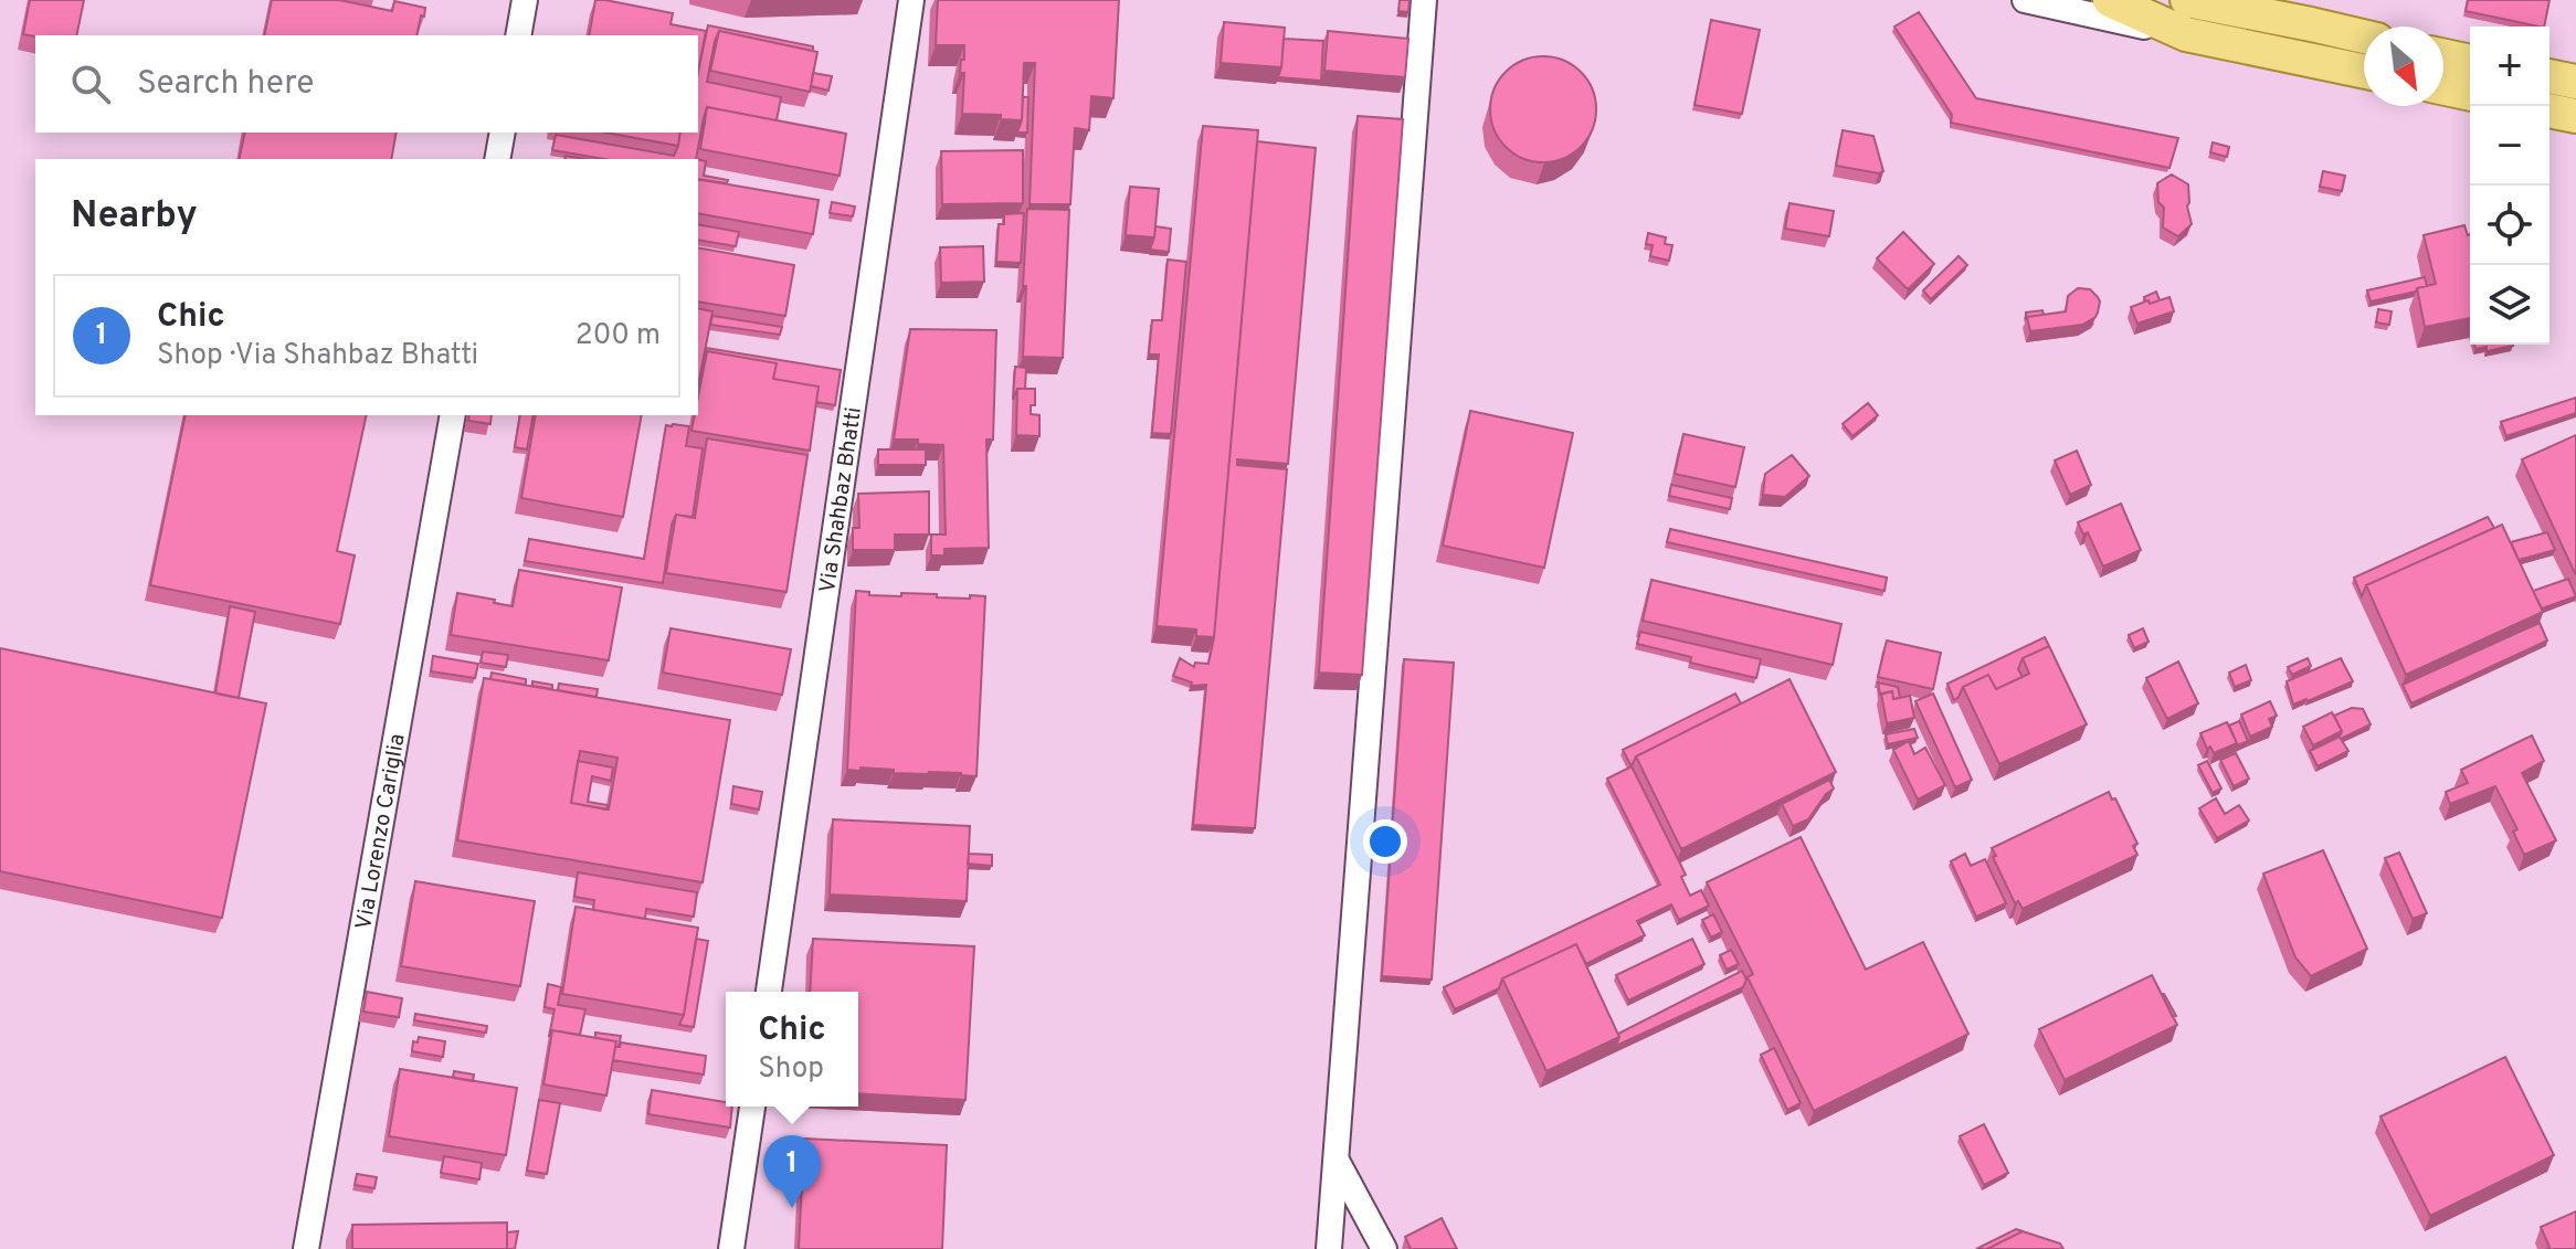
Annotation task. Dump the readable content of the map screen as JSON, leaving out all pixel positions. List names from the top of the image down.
{
  "streets": {
    "street": ["Via Shahbaz Bhatti", "Via Lorenzo Cariglia"]
  },
  "north": "bottom right",
  "page": {
    "map_buttons": ["+", "−"],
    "search": "Search here",
    "heading": "Nearby",
    "list": [
      {
        "mark": "1",
        "name": "Chic",
        "note": "Shop · Via Shahbaz Bhatti",
        "value": "200 m"
      }
    ],
    "popup": ["Chic", "Shop"],
    "pins": "1"
  }
}
